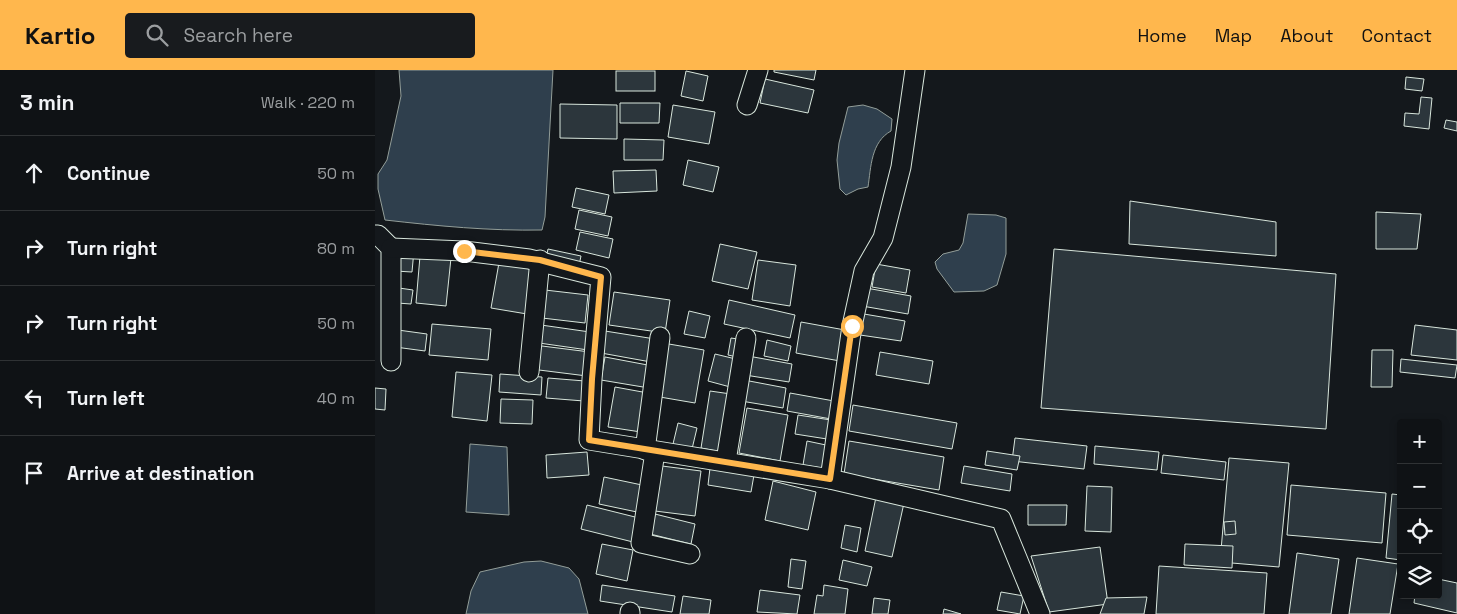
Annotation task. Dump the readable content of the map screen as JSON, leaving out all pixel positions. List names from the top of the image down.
{
  "page": {
    "header": "Kartio",
    "search": "Search here",
    "nav": [
      "Home",
      "Map",
      "About",
      "Contact"
    ],
    "heading": ["3 min", "Walk · 220 m"],
    "list": [
      ["Continue", "50 m"],
      ["Turn right", "80 m"],
      ["Turn right", "50 m"],
      ["Turn left", "40 m"],
      "Arrive at destination"
    ],
    "map_buttons": ["+", "−"]
  }
}
